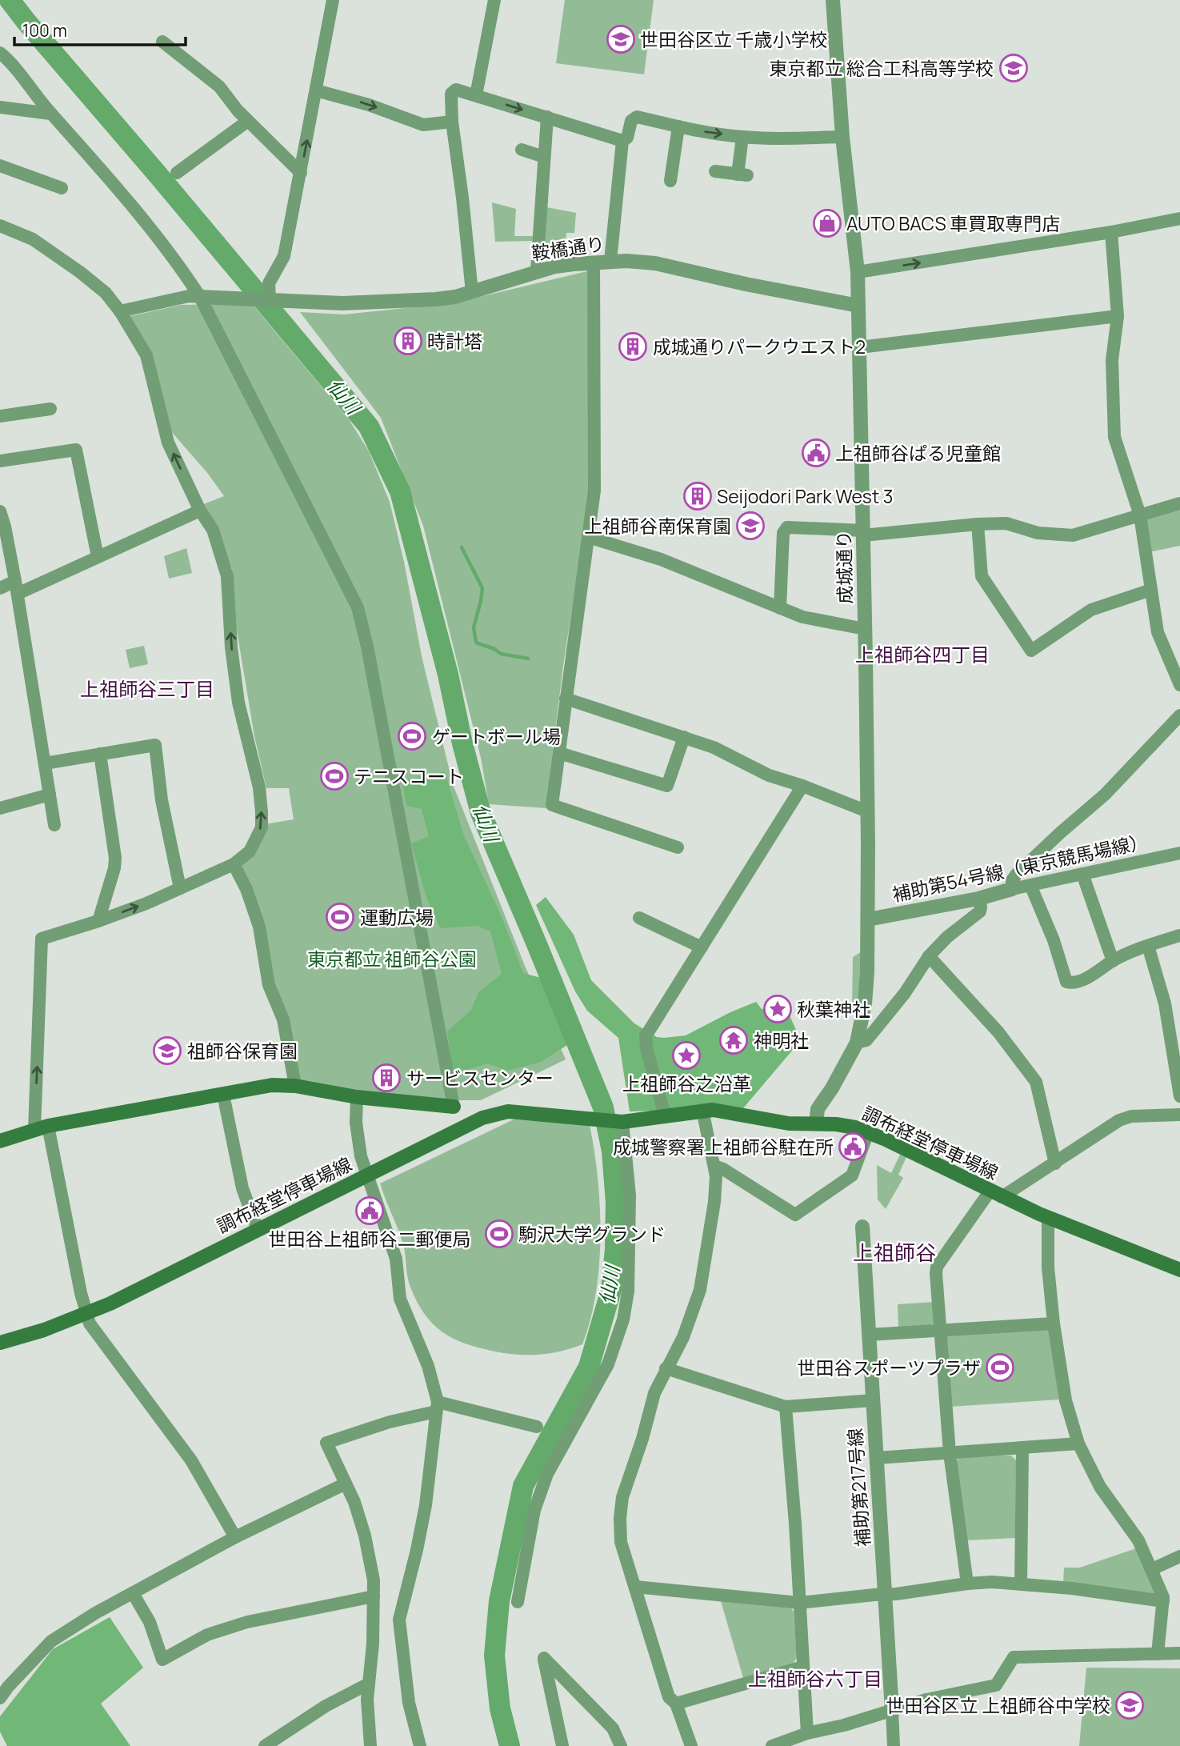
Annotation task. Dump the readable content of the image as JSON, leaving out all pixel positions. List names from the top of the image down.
{
  "streets": {
    "main road": ["調布経堂停車場線"],
    "street": [
      "鞍橋通り",
      "成城通り",
      "補助第54号線（東京競馬場線）",
      "補助第217号線"
    ]
  },
  "crossings": [
    ["鞍橋通り", "成城通り"],
    ["成城通り", "補助第54号線（東京競馬場線）"],
    ["成城通り", "調布経堂停車場線"]
  ],
  "districts": [
    "上祖師谷四丁目",
    "上祖師谷三丁目",
    "上祖師谷",
    "上祖師谷六丁目"
  ],
  "water": ["仙川"],
  "parks": ["東京都立 祖師谷公園"],
  "places": {
    "school or university": [
      "世田谷区立 千歳小学校",
      "東京都立 総合工科高等学校",
      "上祖師谷南保育園",
      "祖師谷保育園",
      "世田谷区立 上祖師谷中学校"
    ],
    "shop": ["AUTO BACS 車買取専門店"],
    "building": [
      "時計塔",
      "成城通りパークウエスト2",
      "Seijodori Park West 3",
      "サービスセンター"
    ],
    "public building": ["上祖師谷ぱる児童館", "成城警察署上祖師谷駐在所", "世田谷上祖師谷二郵便局"],
    "sports": [
      "ゲートボール場",
      "テニスコート",
      "運動広場",
      "駒沢大学グランド",
      "世田谷スポーツプラザ"
    ],
    "place": ["秋葉神社", "上祖師谷之沿革"],
    "temple": ["神明社"]
  },
  "scale_bar": "100 m"
}
